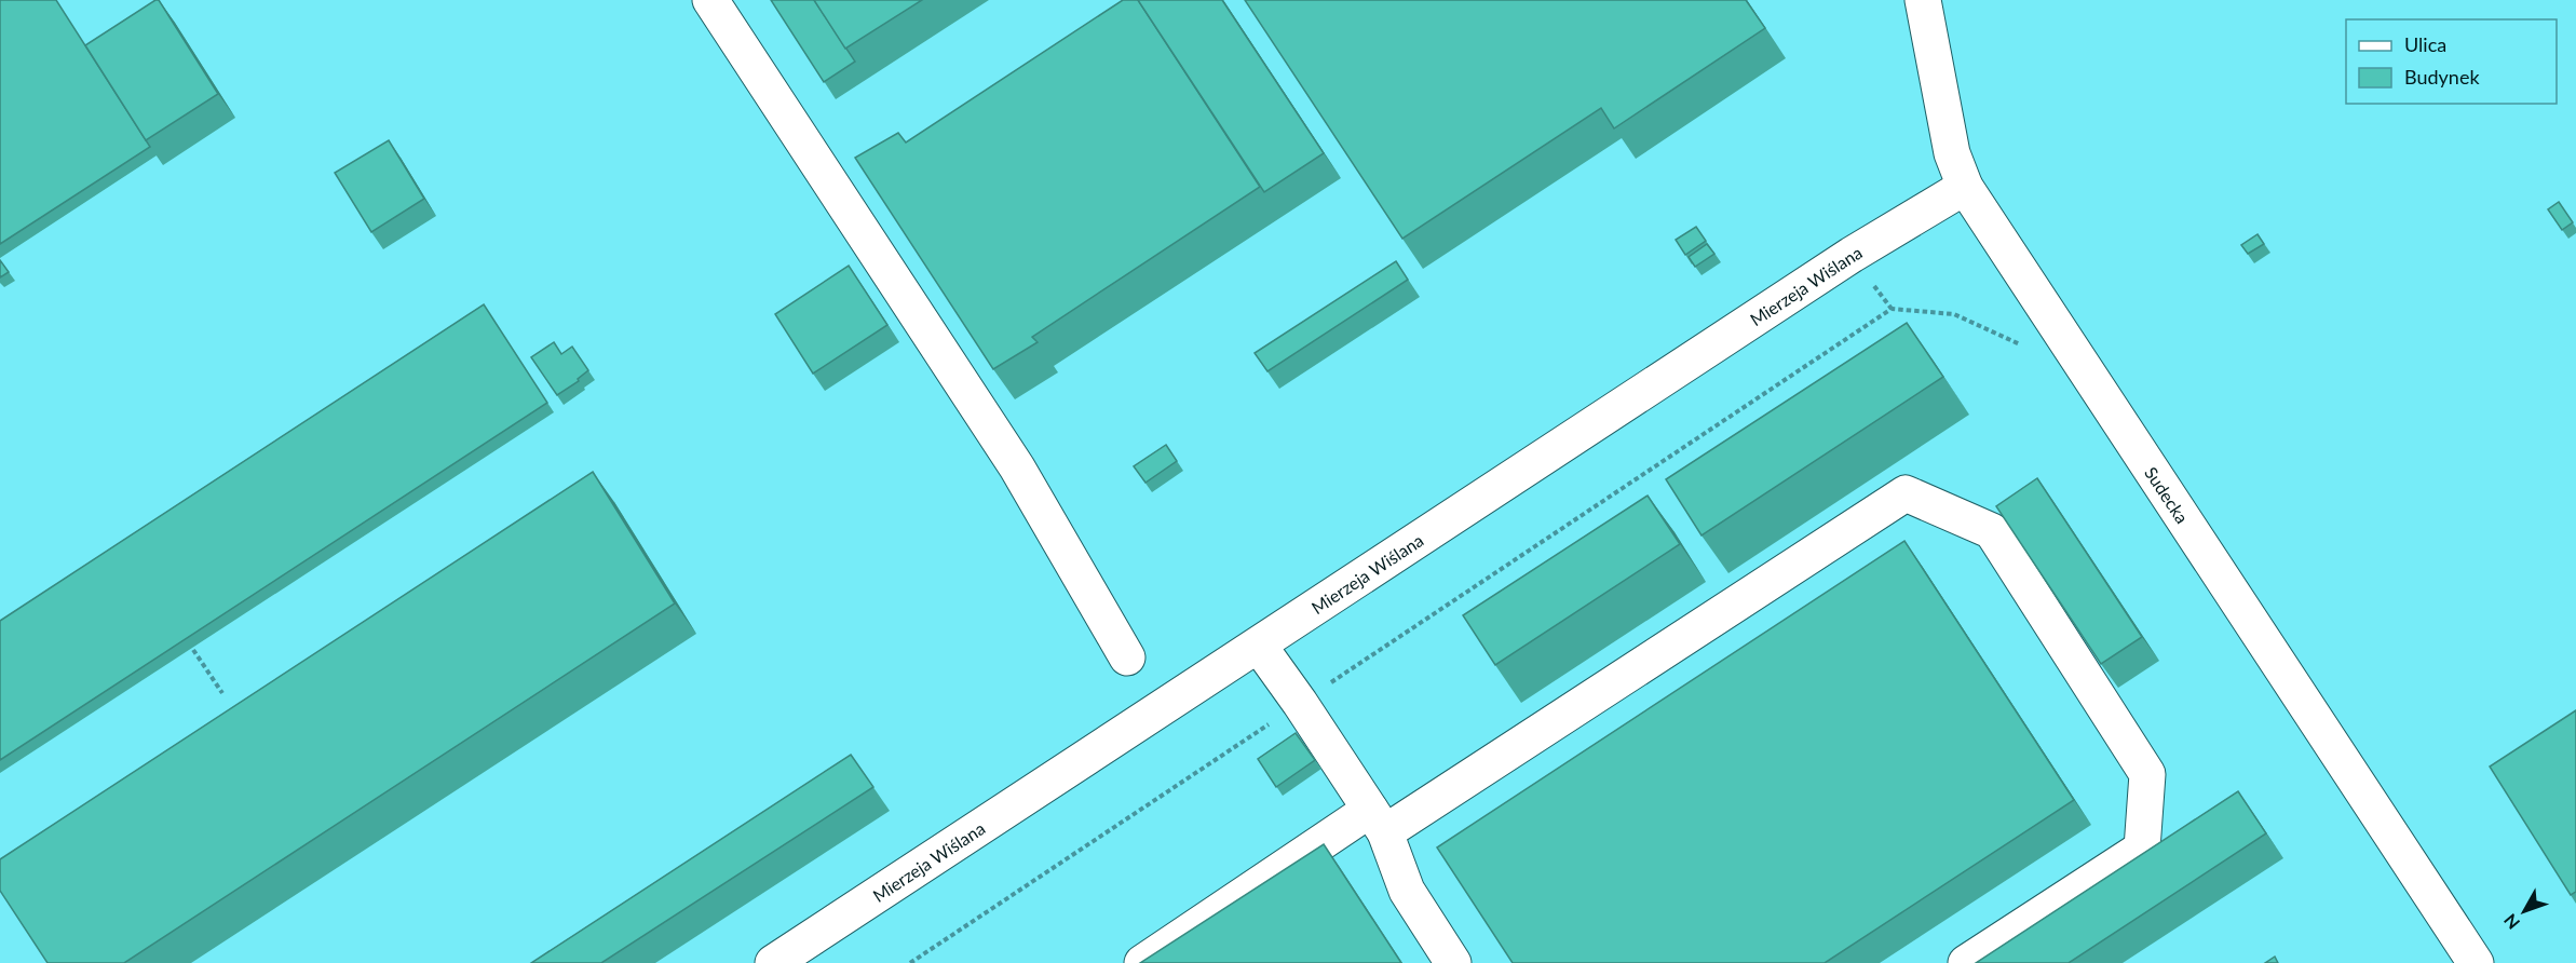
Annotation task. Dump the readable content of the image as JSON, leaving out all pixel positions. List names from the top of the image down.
{
  "streets": {
    "street": ["Mierzeja Wiślana", "Sudecka"]
  },
  "crossings": [
    ["Mierzeja Wiślana", "Sudecka"]
  ],
  "legend": ["Ulica", "Budynek"],
  "north": "bottom left"
}
